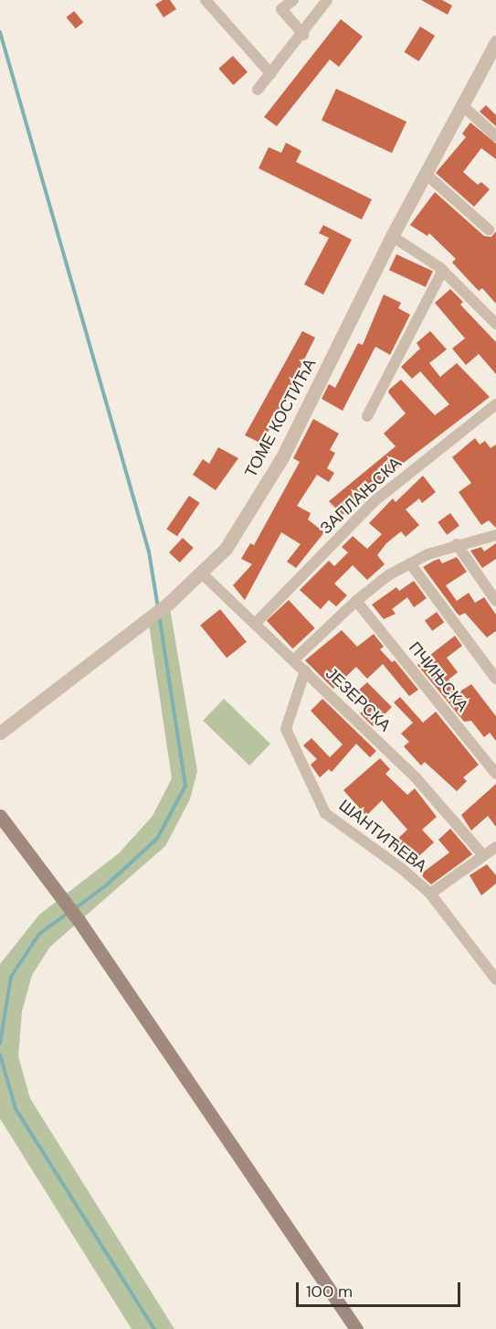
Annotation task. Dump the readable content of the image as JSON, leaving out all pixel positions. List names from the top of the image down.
{
  "streets": {
    "street": [
      "ТОМЕ КОСТИЋА",
      "ЗАПЛАЊСКА",
      "ПЧИЊСКА",
      "ЈЕЗЕРСКА",
      "ШАНТИЋЕВА"
    ]
  },
  "crossings": [
    ["ТОМЕ КОСТИЋА", "ЈЕЗЕРСКА"],
    ["ЗАПЛАЊСКА", "ЈЕЗЕРСКА"],
    ["ЈЕЗЕРСКА", "ШАНТИЋЕВА"]
  ],
  "scale_bar": "100 m"
}
